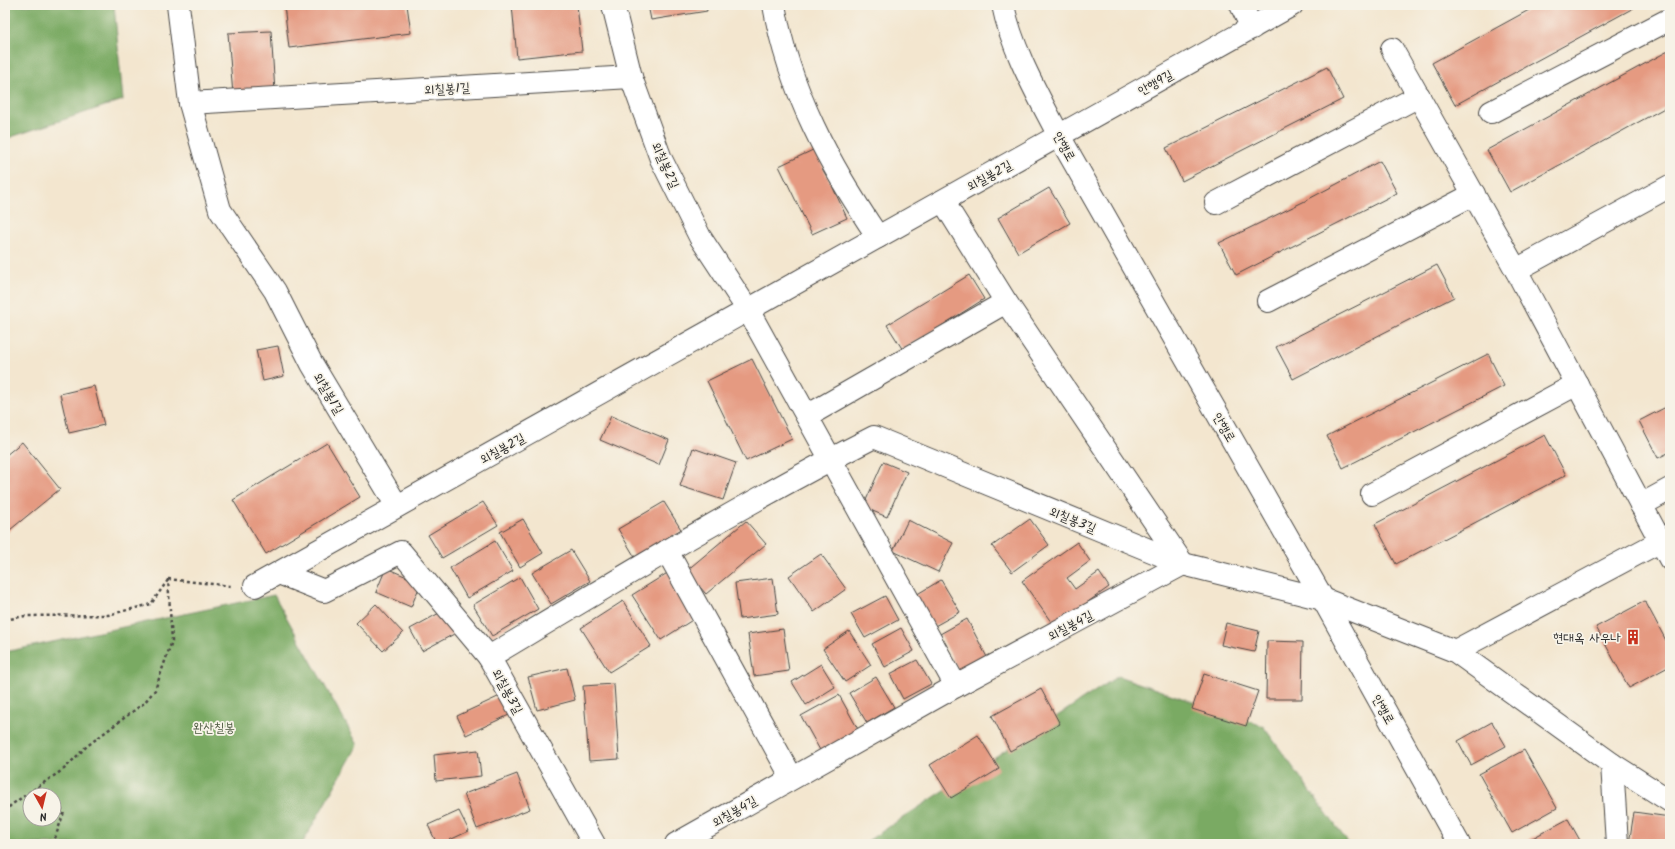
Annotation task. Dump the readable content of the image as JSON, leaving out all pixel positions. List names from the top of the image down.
{
  "streets": {
    "street": [
      "안행9길",
      "외칠봉1길",
      "안행로",
      "외칠봉2길",
      "외칠봉3길",
      "외칠봉4길"
    ]
  },
  "crossings": [
    ["안행9길", "안행로"],
    ["안행9길", "외칠봉2길"],
    ["외칠봉1길", "외칠봉2길"],
    ["안행로", "외칠봉2길"],
    ["안행로", "외칠봉3길"],
    ["외칠봉3길", "외칠봉4길"]
  ],
  "parks": ["완산칠봉"],
  "places": {
    "building": ["현대옥 사우나"]
  },
  "north": "bottom"
}
